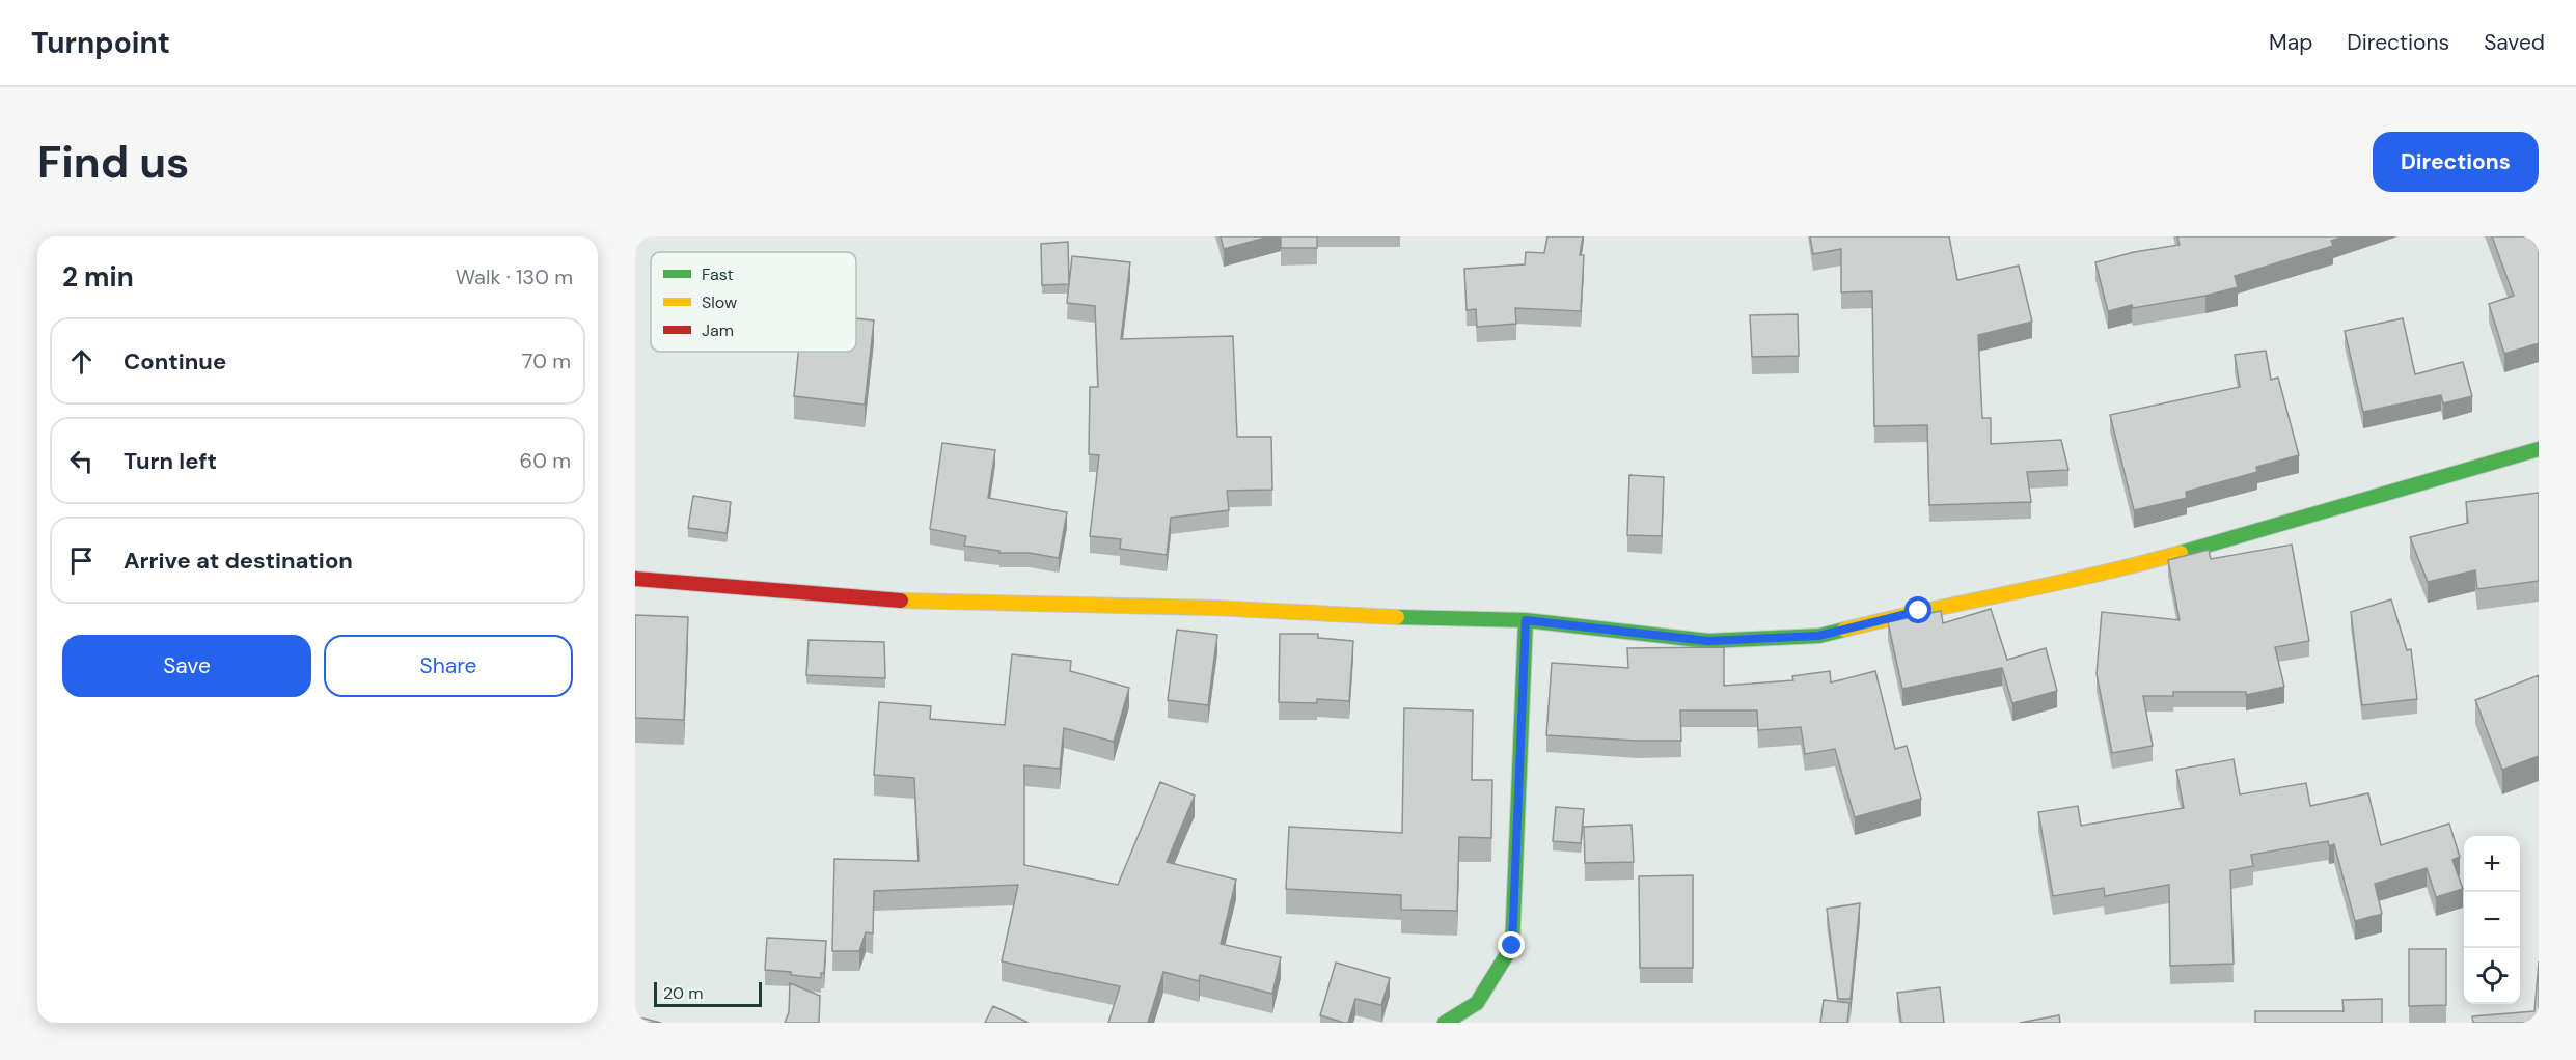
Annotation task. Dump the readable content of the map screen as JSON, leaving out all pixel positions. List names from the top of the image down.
{
  "legend": ["Fast", "Slow", "Jam"],
  "scale_bar": "20 m",
  "page": {
    "header": "Turnpoint",
    "nav": ["Map", "Directions", "Saved"],
    "buttons": [
      "Directions",
      ["Save", "Share"]
    ],
    "title": "Find us",
    "heading": ["2 min", "Walk · 130 m"],
    "list": [
      ["Continue", "70 m"],
      ["Turn left", "60 m"],
      "Arrive at destination"
    ],
    "map_buttons": ["+", "−"],
    "scale": "20 m"
  }
}
